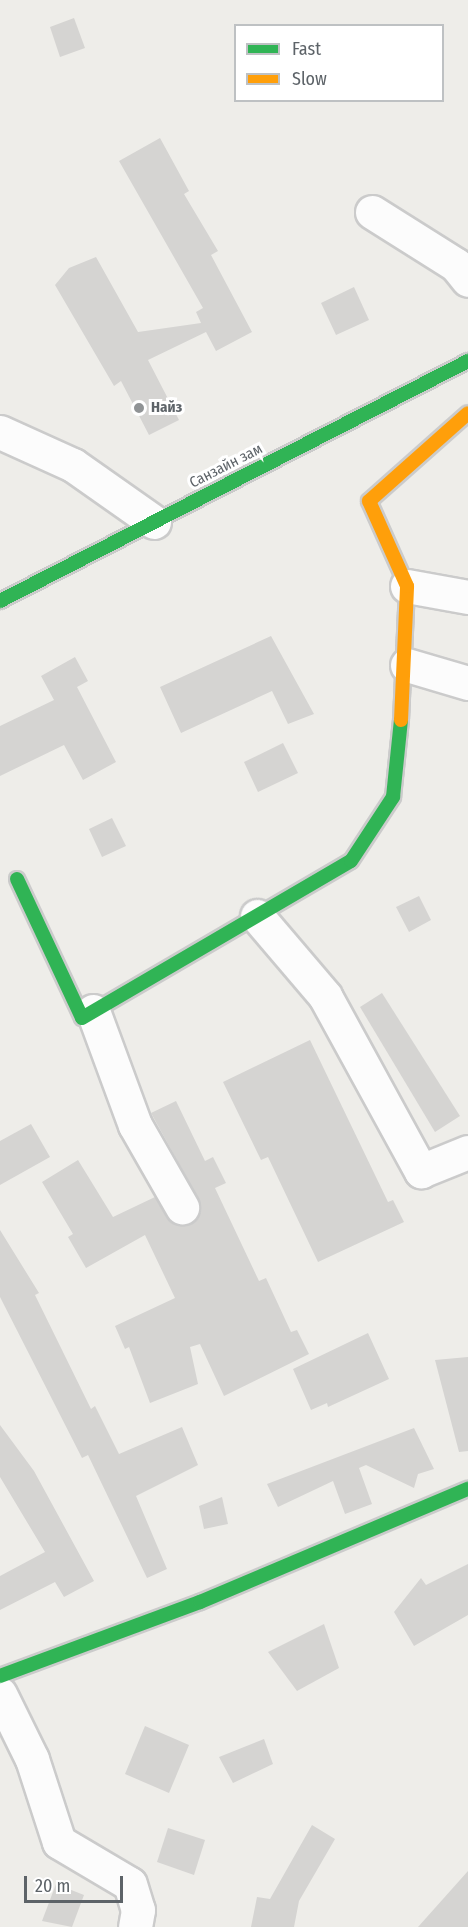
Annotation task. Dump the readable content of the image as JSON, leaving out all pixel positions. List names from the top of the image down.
{
  "streets": {
    "street": ["Санзайн зам"]
  },
  "places": ["Найз"],
  "legend": ["Fast", "Slow"],
  "scale_bar": "20 m"
}
